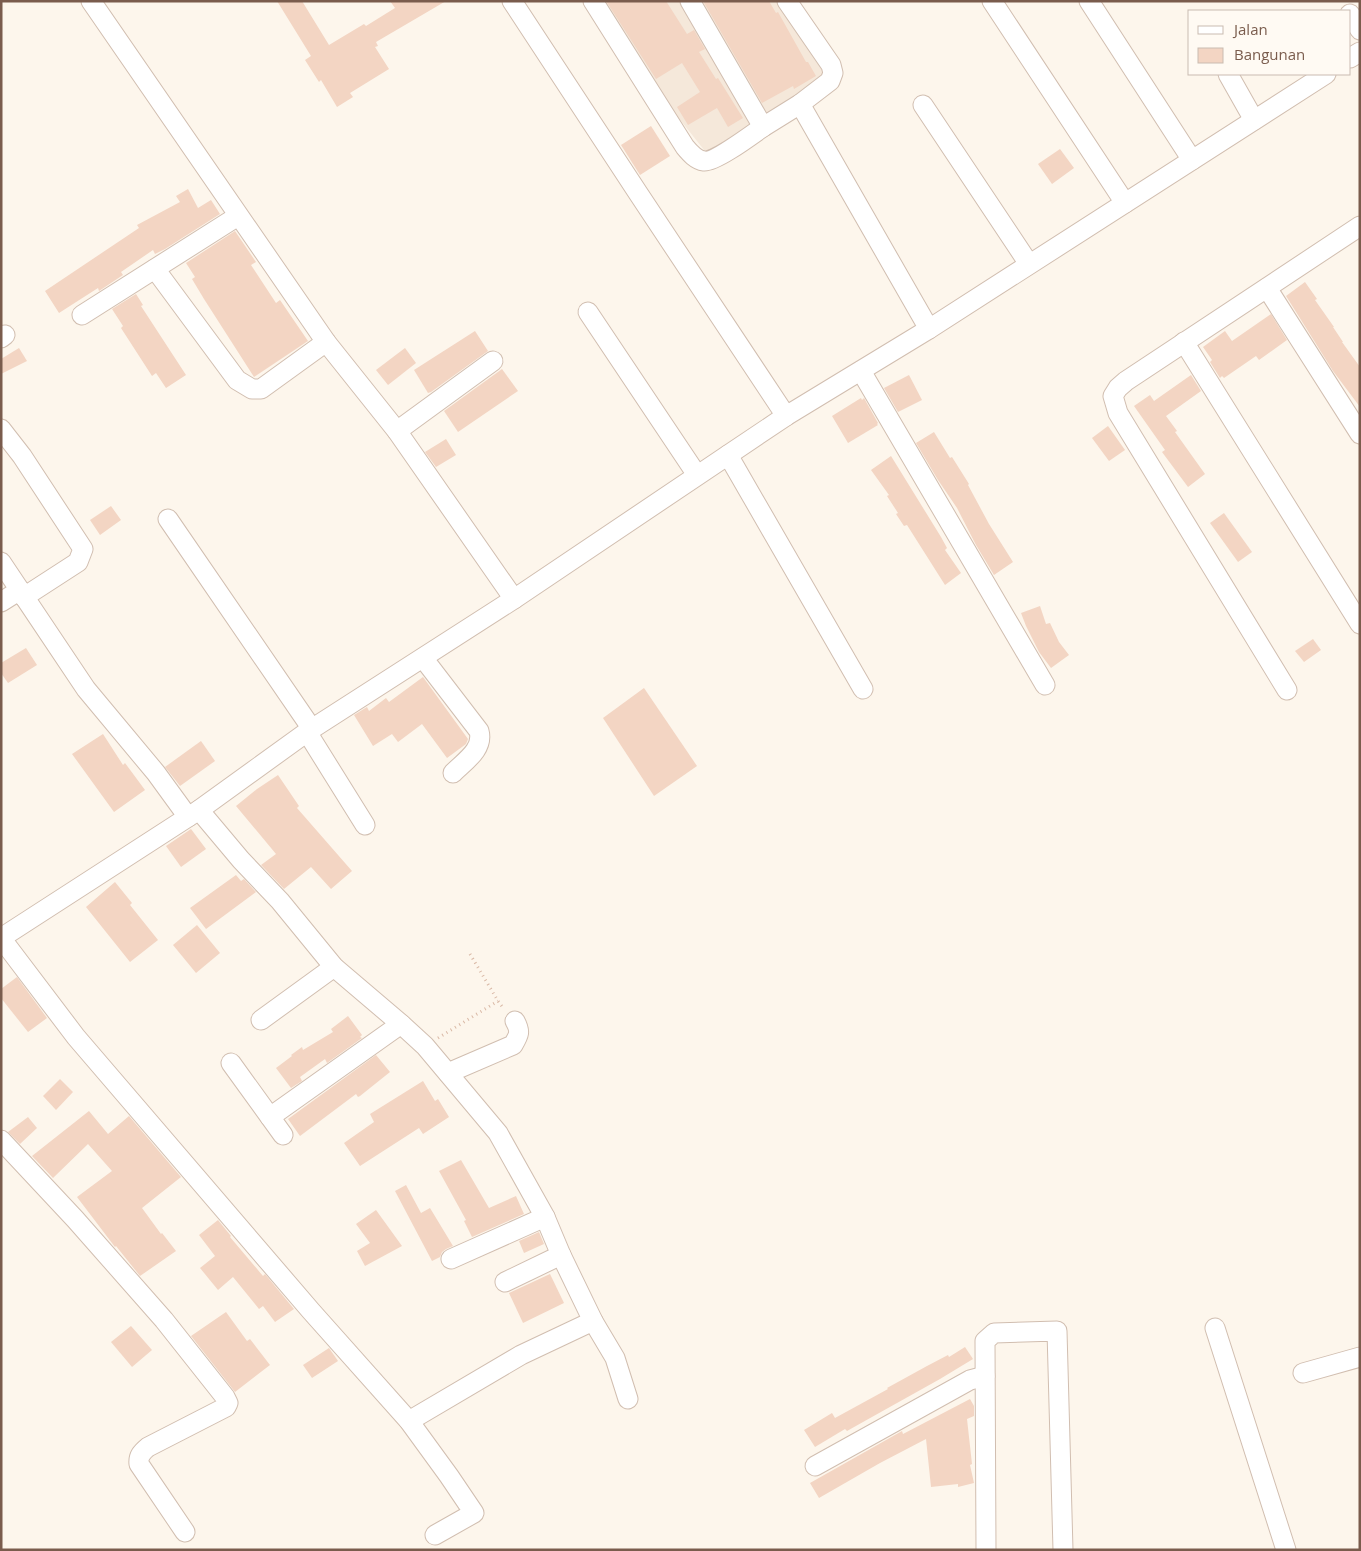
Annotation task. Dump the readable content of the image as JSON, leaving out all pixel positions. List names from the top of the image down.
{
  "legend": ["Jalan", "Bangunan"]
}
